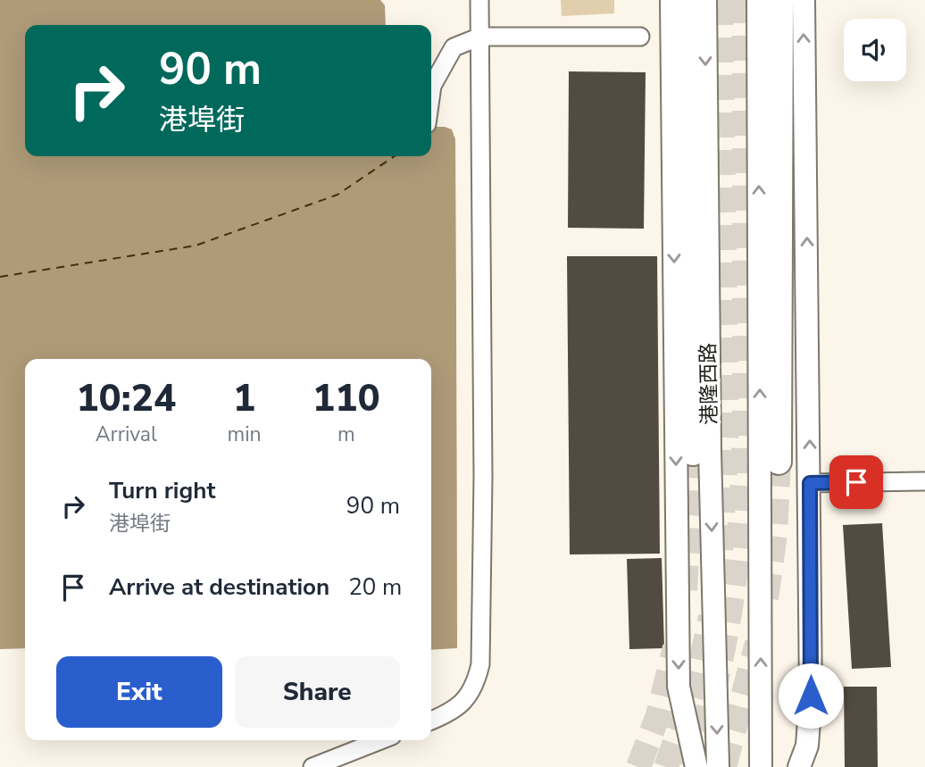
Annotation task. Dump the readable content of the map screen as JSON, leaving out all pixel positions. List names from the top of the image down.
{
  "streets": {
    "main road": ["港隆西路"]
  },
  "page": {
    "turn": ["90 m", "港埠街"],
    "eta": [
      "10:24",
      "Arrival",
      "1",
      "min",
      "110",
      "m"
    ],
    "list": [
      {
        "name": "Turn right",
        "note": "港埠街",
        "value": "90 m"
      },
      {
        "name": "Arrive at destination",
        "value": "20 m"
      }
    ],
    "buttons": ["Exit", "Share"]
  }
}
